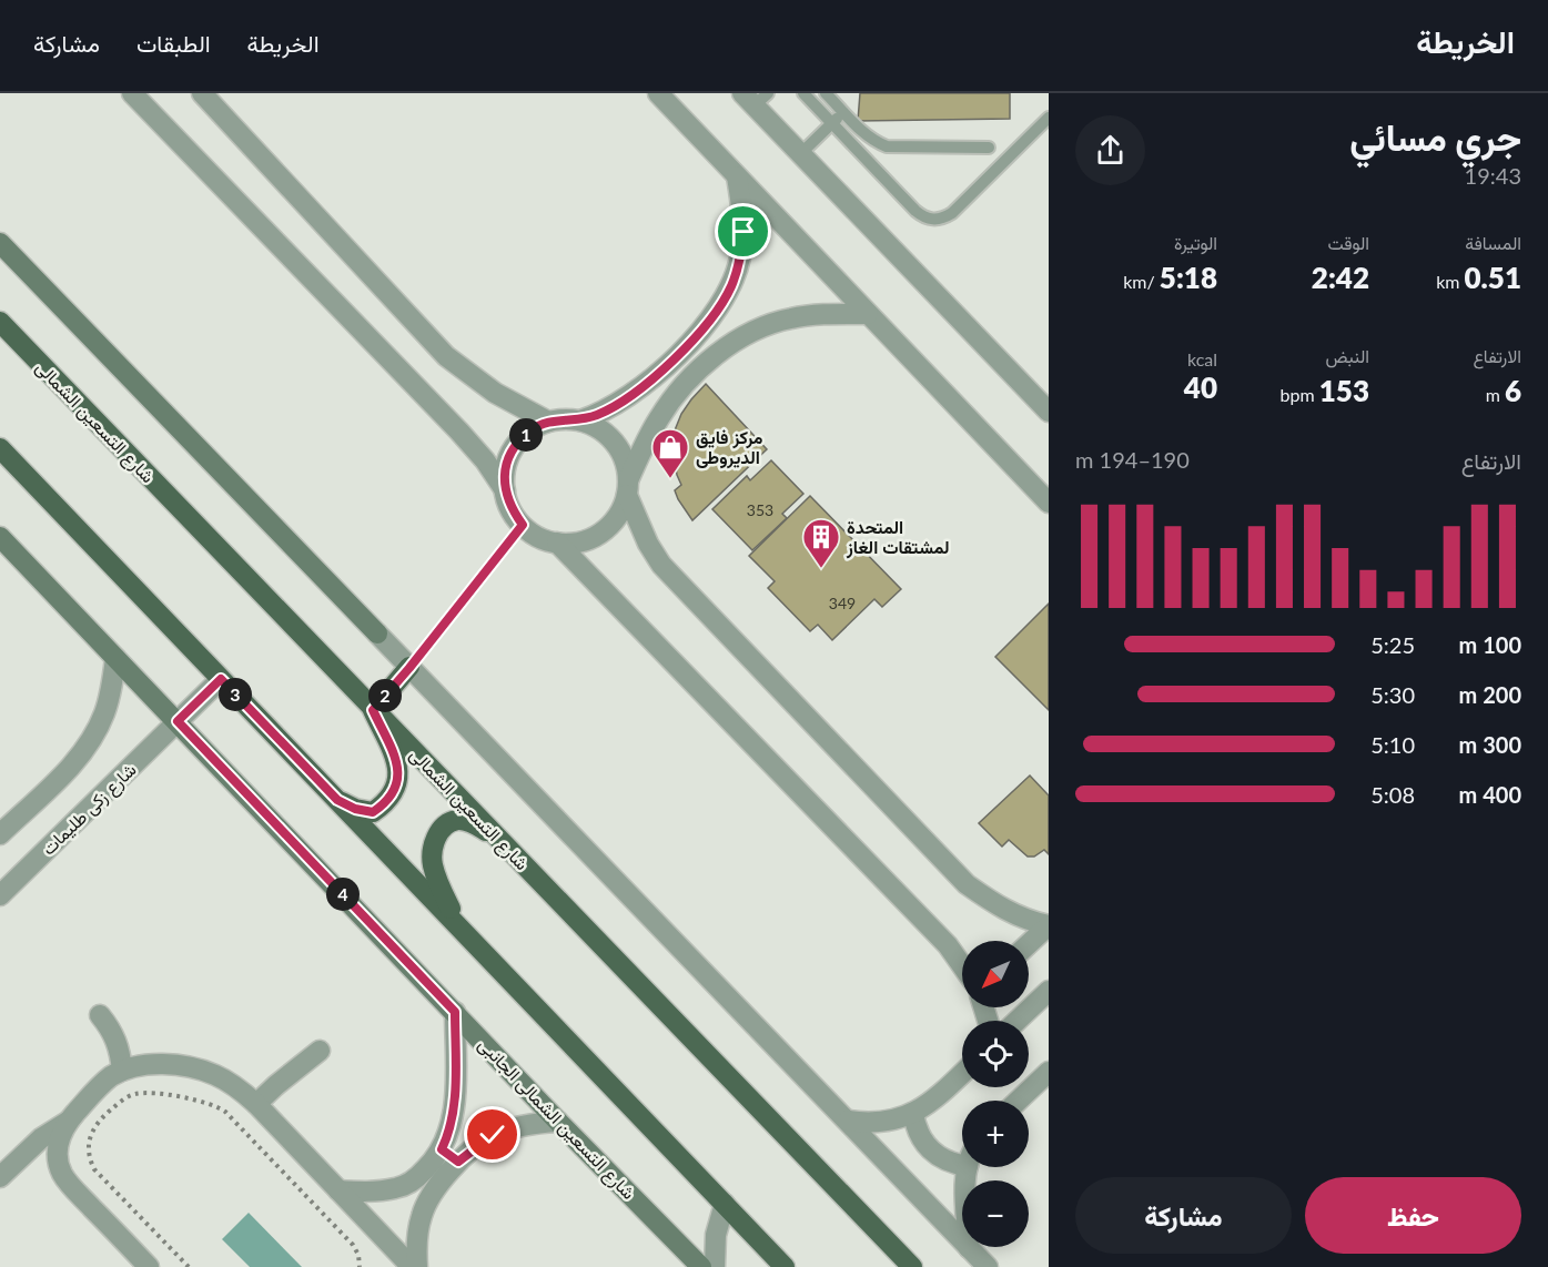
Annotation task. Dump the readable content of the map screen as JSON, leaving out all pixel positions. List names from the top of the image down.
{
  "streets": {
    "main road": ["شارع التسعين الشمالى", "شارع التسعين الشمالى الجانبى"],
    "street": ["شارع زكى طليمات"]
  },
  "crossings": [
    ["شارع زكى طليمات", "شارع التسعين الشمالى الجانبى"]
  ],
  "places": {
    "shop": ["مركز فايق الديروطى"],
    "building": ["المتحدة لمشتقات الغاز"]
  },
  "house_numbers": ["353", "349"],
  "north": "bottom left",
  "page": {
    "header": "الخريطة",
    "nav": ["الخريطة", "الطبقات", "مشاركة"],
    "heading": ["جري مسائي", "19:43"],
    "stats": [
      ["المسافة", "0.51 km"],
      ["الوقت", "2:42"],
      ["الوتيرة", "5:18 /km"],
      ["الارتفاع", "6 m"],
      ["النبض", "153 bpm"],
      ["kcal", "40"]
    ],
    "pins": [
      "1",
      "3",
      "2",
      "4"
    ],
    "chart": ["الارتفاع", "190–194 m"],
    "list": [
      {
        "name": "100 m",
        "note": "5:25"
      },
      {
        "name": "200 m",
        "note": "5:30"
      },
      {
        "name": "300 m",
        "note": "5:10"
      },
      {
        "name": "400 m",
        "note": "5:08"
      }
    ],
    "map_buttons": ["+", "−"],
    "buttons": ["حفظ", "مشاركة"]
  }
}
